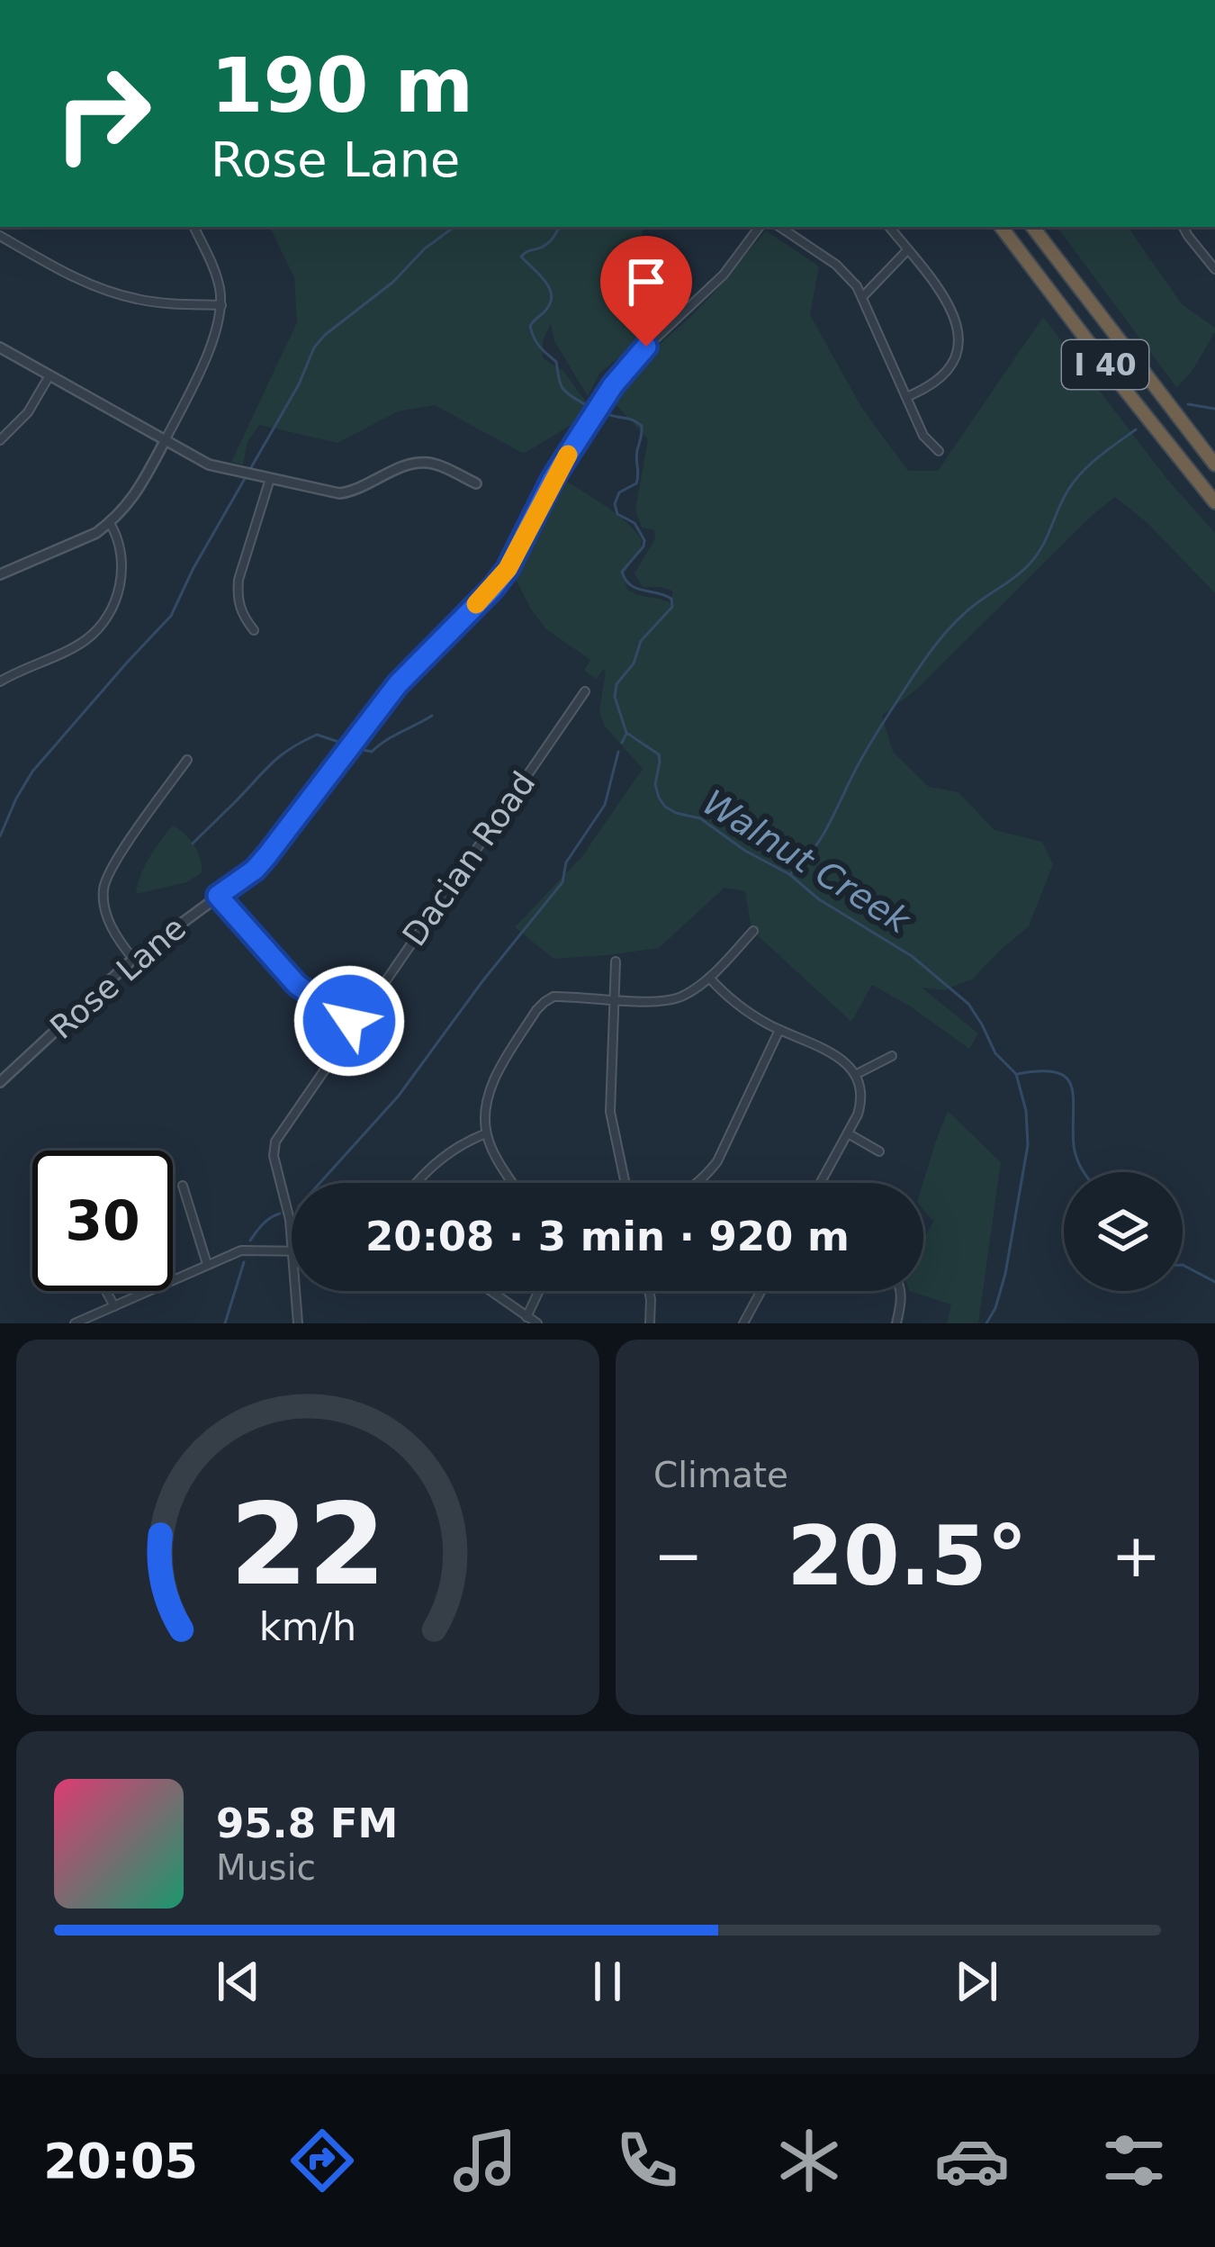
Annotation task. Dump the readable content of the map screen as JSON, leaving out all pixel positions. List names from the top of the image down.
{
  "streets": {
    "highway": ["I 40"],
    "street": ["Dacian Road", "Rose Lane"]
  },
  "water": ["Walnut Creek"],
  "page": {
    "turn": ["190 m", "Rose Lane"],
    "limit": "30",
    "trip": "20:08 · 3 min · 920 m",
    "tile": "Climate",
    "heat": ["−", "20.5°", "+"],
    "song": ["95.8 FM", "Music"],
    "tabs": "20:05",
    "gauge": ["22", "km/h"]
  }
}
